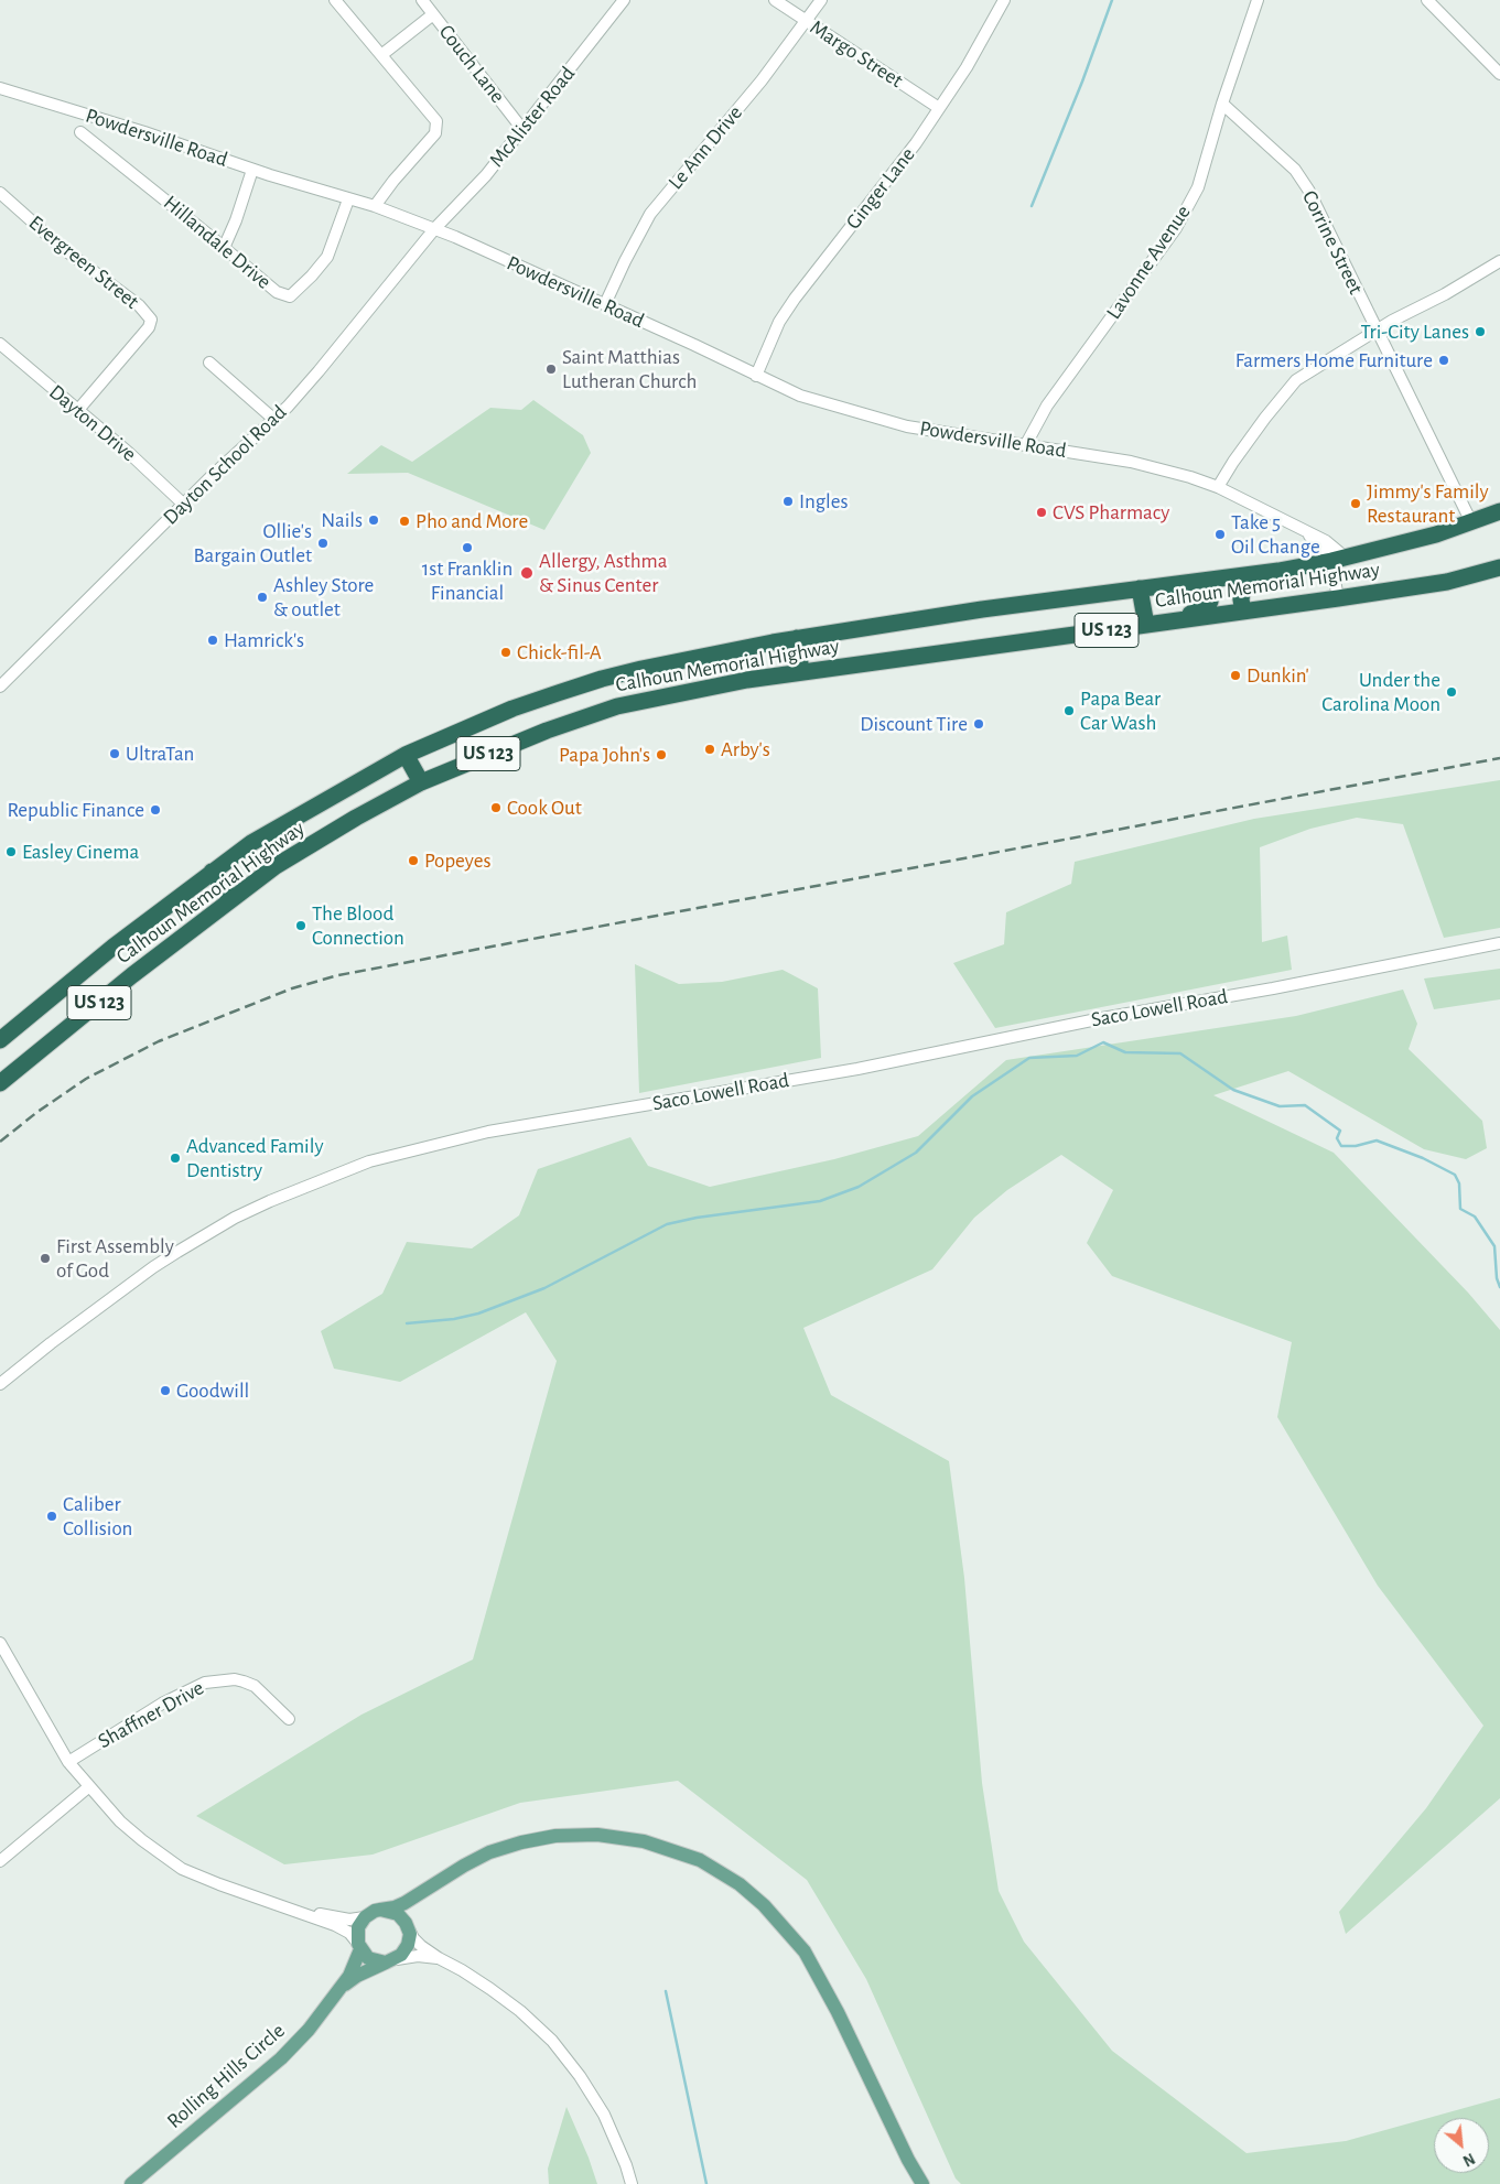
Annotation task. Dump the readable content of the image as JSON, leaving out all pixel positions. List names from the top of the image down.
{
  "streets": {
    "highway": ["Calhoun Memorial Highway", "US 123"],
    "main road": ["Rolling Hills Circle"],
    "street": [
      "Margo Street",
      "Couch Lane",
      "McAlister Road",
      "Powdersville Road",
      "Le Ann Drive",
      "Ginger Lane",
      "Hillandale Drive",
      "Corrine Street",
      "Evergreen Street",
      "Lavonne Avenue",
      "Dayton Drive",
      "Dayton School Road",
      "Saco Lowell Road",
      "Shaffner Drive"
    ]
  },
  "crossings": [
    ["Margo Street", "Le Ann Drive"],
    ["Margo Street", "Ginger Lane"],
    ["Couch Lane", "McAlister Road"],
    ["McAlister Road", "Powdersville Road"],
    ["McAlister Road", "Dayton School Road"],
    ["Powdersville Road", "Le Ann Drive"],
    ["Powdersville Road", "Ginger Lane"],
    ["Powdersville Road", "Hillandale Drive"],
    ["Powdersville Road", "Lavonne Avenue"],
    ["Powdersville Road", "Dayton School Road"],
    ["Powdersville Road", "Calhoun Memorial Highway"],
    ["Corrine Street", "Lavonne Avenue"],
    ["Corrine Street", "Calhoun Memorial Highway"],
    ["Evergreen Street", "Dayton Drive"],
    ["Dayton Drive", "Dayton School Road"]
  ],
  "places": [
    "Tri-City Lanes",
    "Farmers Home Furniture",
    "Saint Matthias Lutheran Church",
    "Ingles",
    "Jimmy's Family Restaurant",
    "CVS Pharmacy",
    "Nails",
    "Pho and More",
    "Take 5 Oil Change",
    "Ollie's Bargain Outlet",
    "1st Franklin Financial",
    "Allergy, Asthma & Sinus Center",
    "Ashley Store & outlet",
    "Hamrick's",
    "Chick-fil-A",
    "Dunkin'",
    "Under the Carolina Moon",
    "Papa Bear Car Wash",
    "Discount Tire",
    "Arby's",
    "UltraTan",
    "Papa John's",
    "Cook Out",
    "Republic Finance",
    "Easley Cinema",
    "Popeyes",
    "The Blood Connection",
    "Advanced Family Dentistry",
    "First Assembly of God",
    "Goodwill",
    "Caliber Collision"
  ],
  "north": "bottom right"
}
